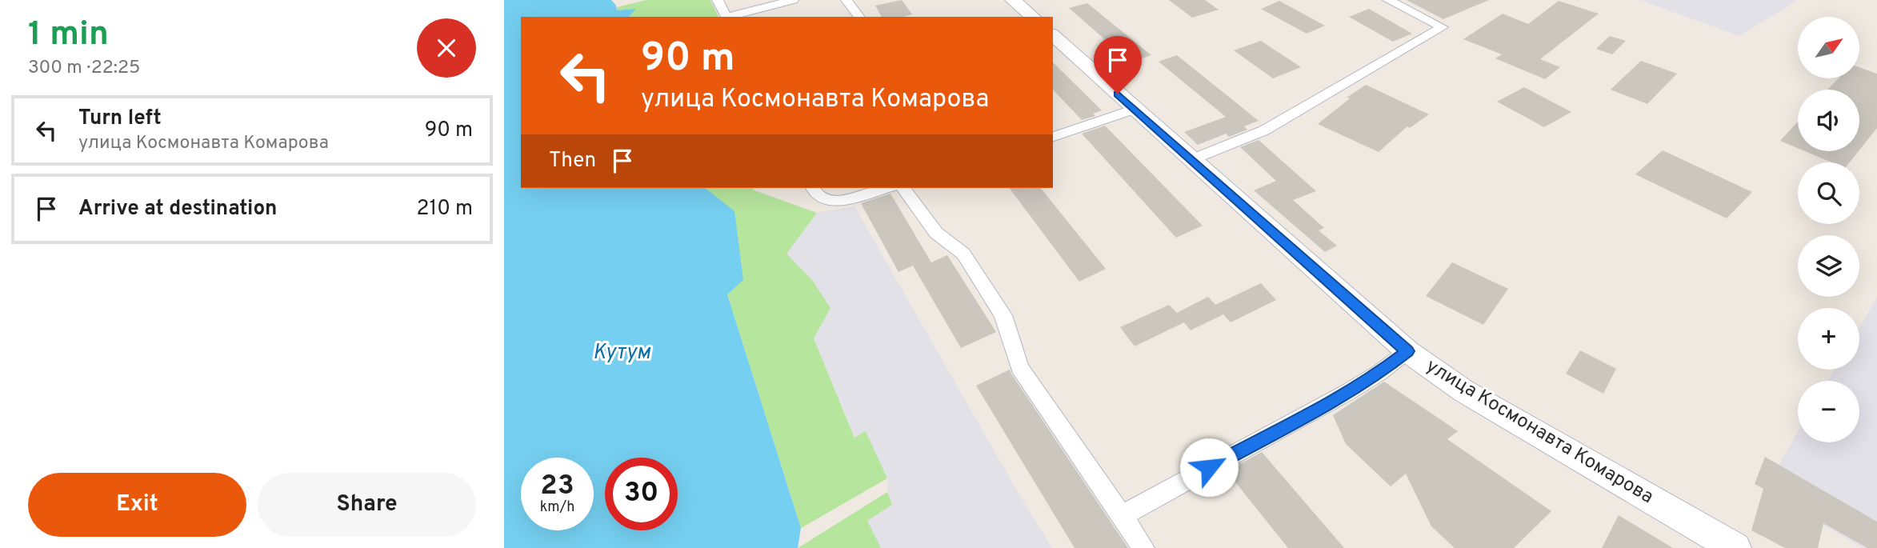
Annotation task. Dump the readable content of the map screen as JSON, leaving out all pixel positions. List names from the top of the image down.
{
  "streets": {
    "main road": ["улица Космонавта Комарова"]
  },
  "water": ["Кутум"],
  "north": "top right",
  "page": {
    "heading": ["1 min", "300 m · 22:25"],
    "map_buttons": ["+", "−"],
    "turn": ["90 m", "улица Космонавта Комарова"],
    "list": [
      {
        "name": "Turn left",
        "note": "улица Космонавта Комарова",
        "value": "90 m"
      },
      {
        "name": "Arrive at destination",
        "value": "210 m"
      }
    ],
    "then": "Then",
    "speed": "23 km/h",
    "limit": "30",
    "buttons": ["Exit", "Share"]
  }
}
